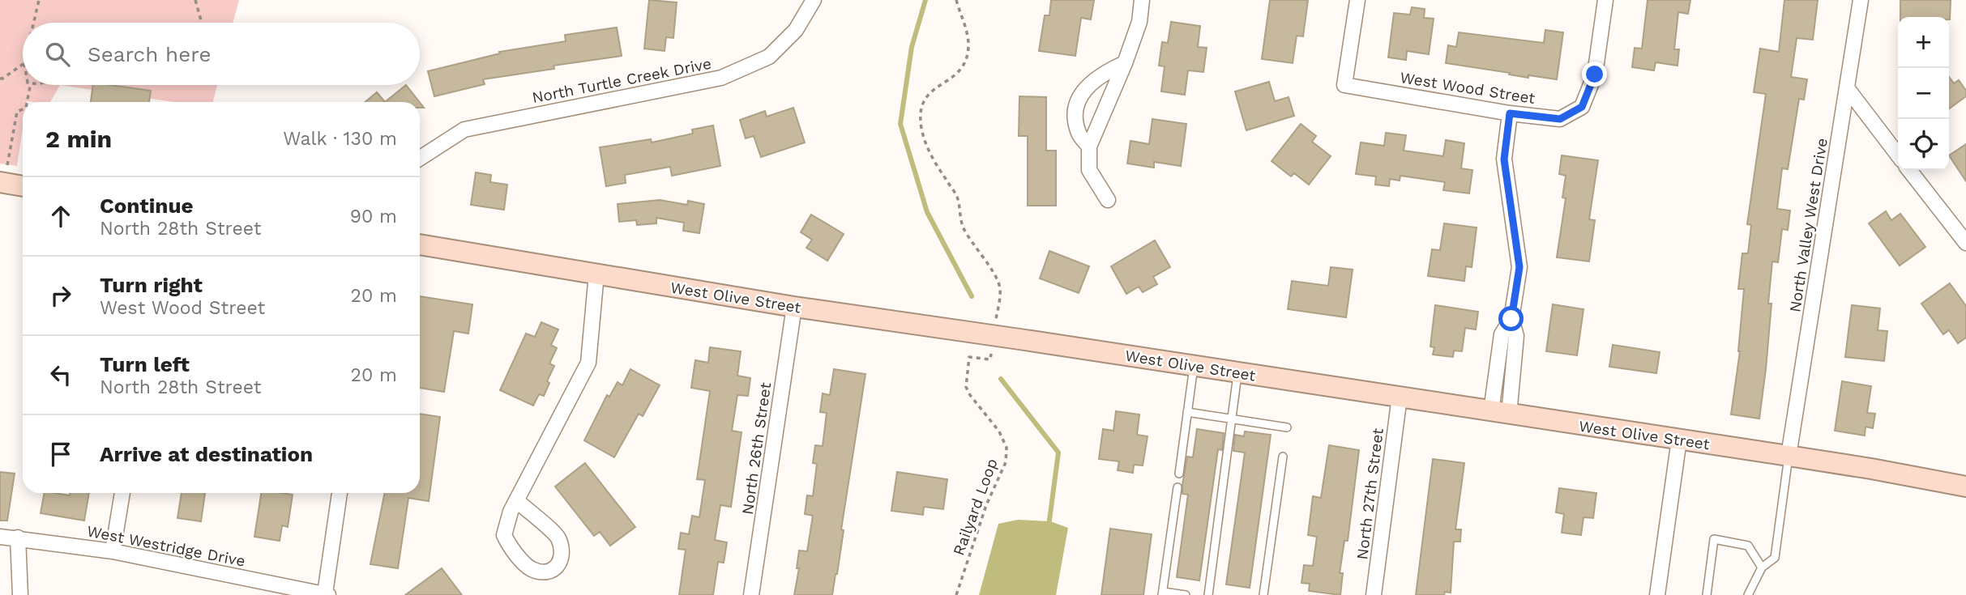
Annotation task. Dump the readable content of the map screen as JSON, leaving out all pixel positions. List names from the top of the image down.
{
  "streets": {
    "main road": ["West Olive Street"],
    "street": [
      "North Turtle Creek Drive",
      "West Wood Street",
      "North Valley West Drive",
      "North 26th Street",
      "North 27th Street",
      "West Westridge Drive"
    ],
    "path": ["Railyard Loop"]
  },
  "crossings": [
    ["North Valley West Drive", "West Olive Street"],
    ["West Olive Street", "North 26th Street"],
    ["West Olive Street", "North 27th Street"]
  ],
  "page": {
    "map_buttons": ["+", "−"],
    "search": "Search here",
    "heading": ["2 min", "Walk · 130 m"],
    "list": [
      ["Continue", "North 28th Street", "90 m"],
      ["Turn right", "West Wood Street", "20 m"],
      ["Turn left", "North 28th Street", "20 m"],
      "Arrive at destination"
    ]
  }
}
